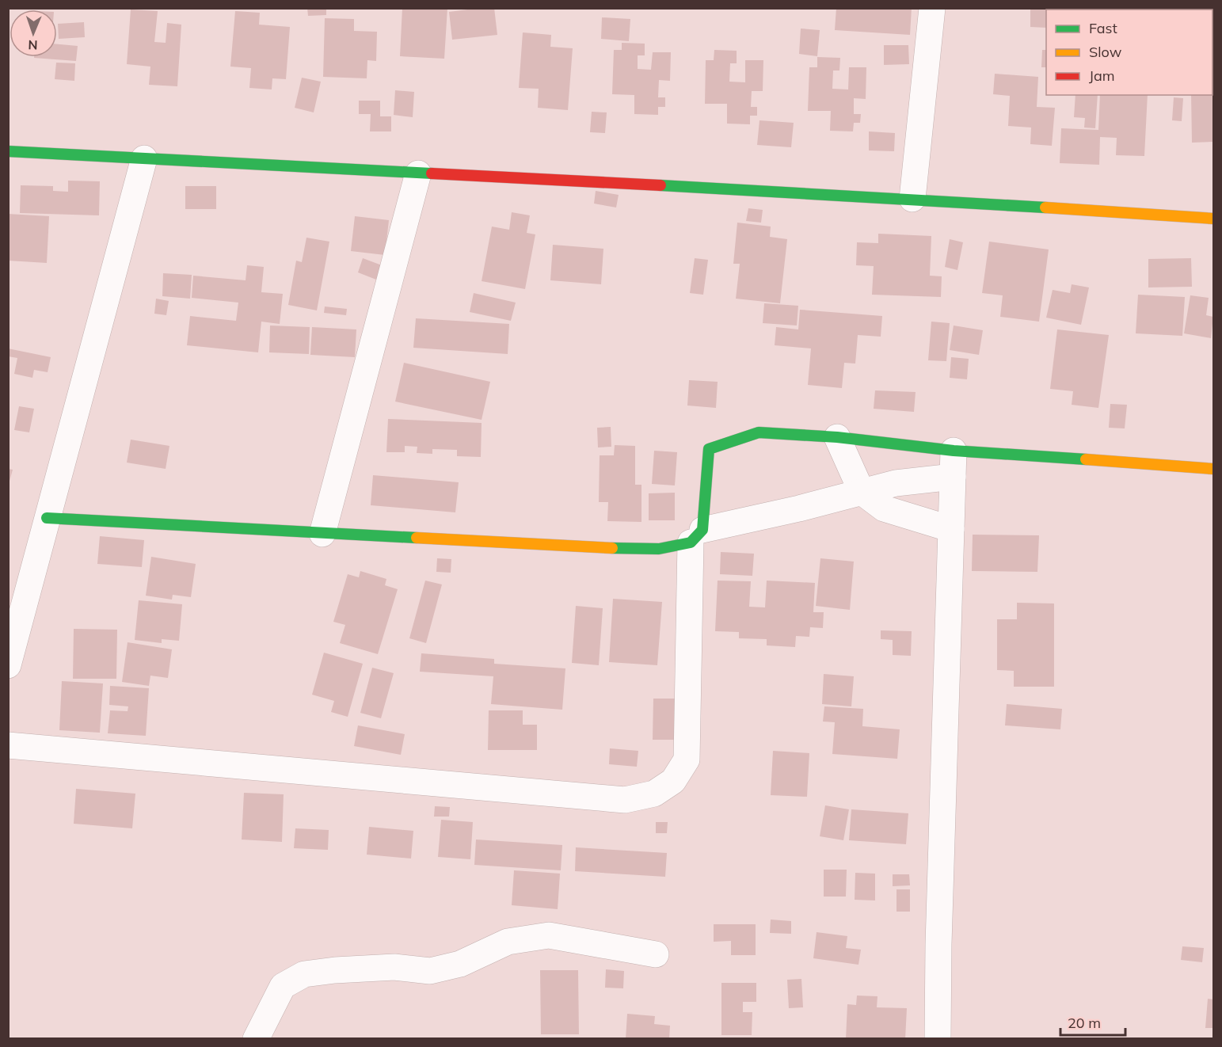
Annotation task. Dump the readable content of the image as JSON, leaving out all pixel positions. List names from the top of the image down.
{
  "legend": ["Fast", "Slow", "Jam"],
  "scale_bar": "20 m",
  "north": "bottom"
}
